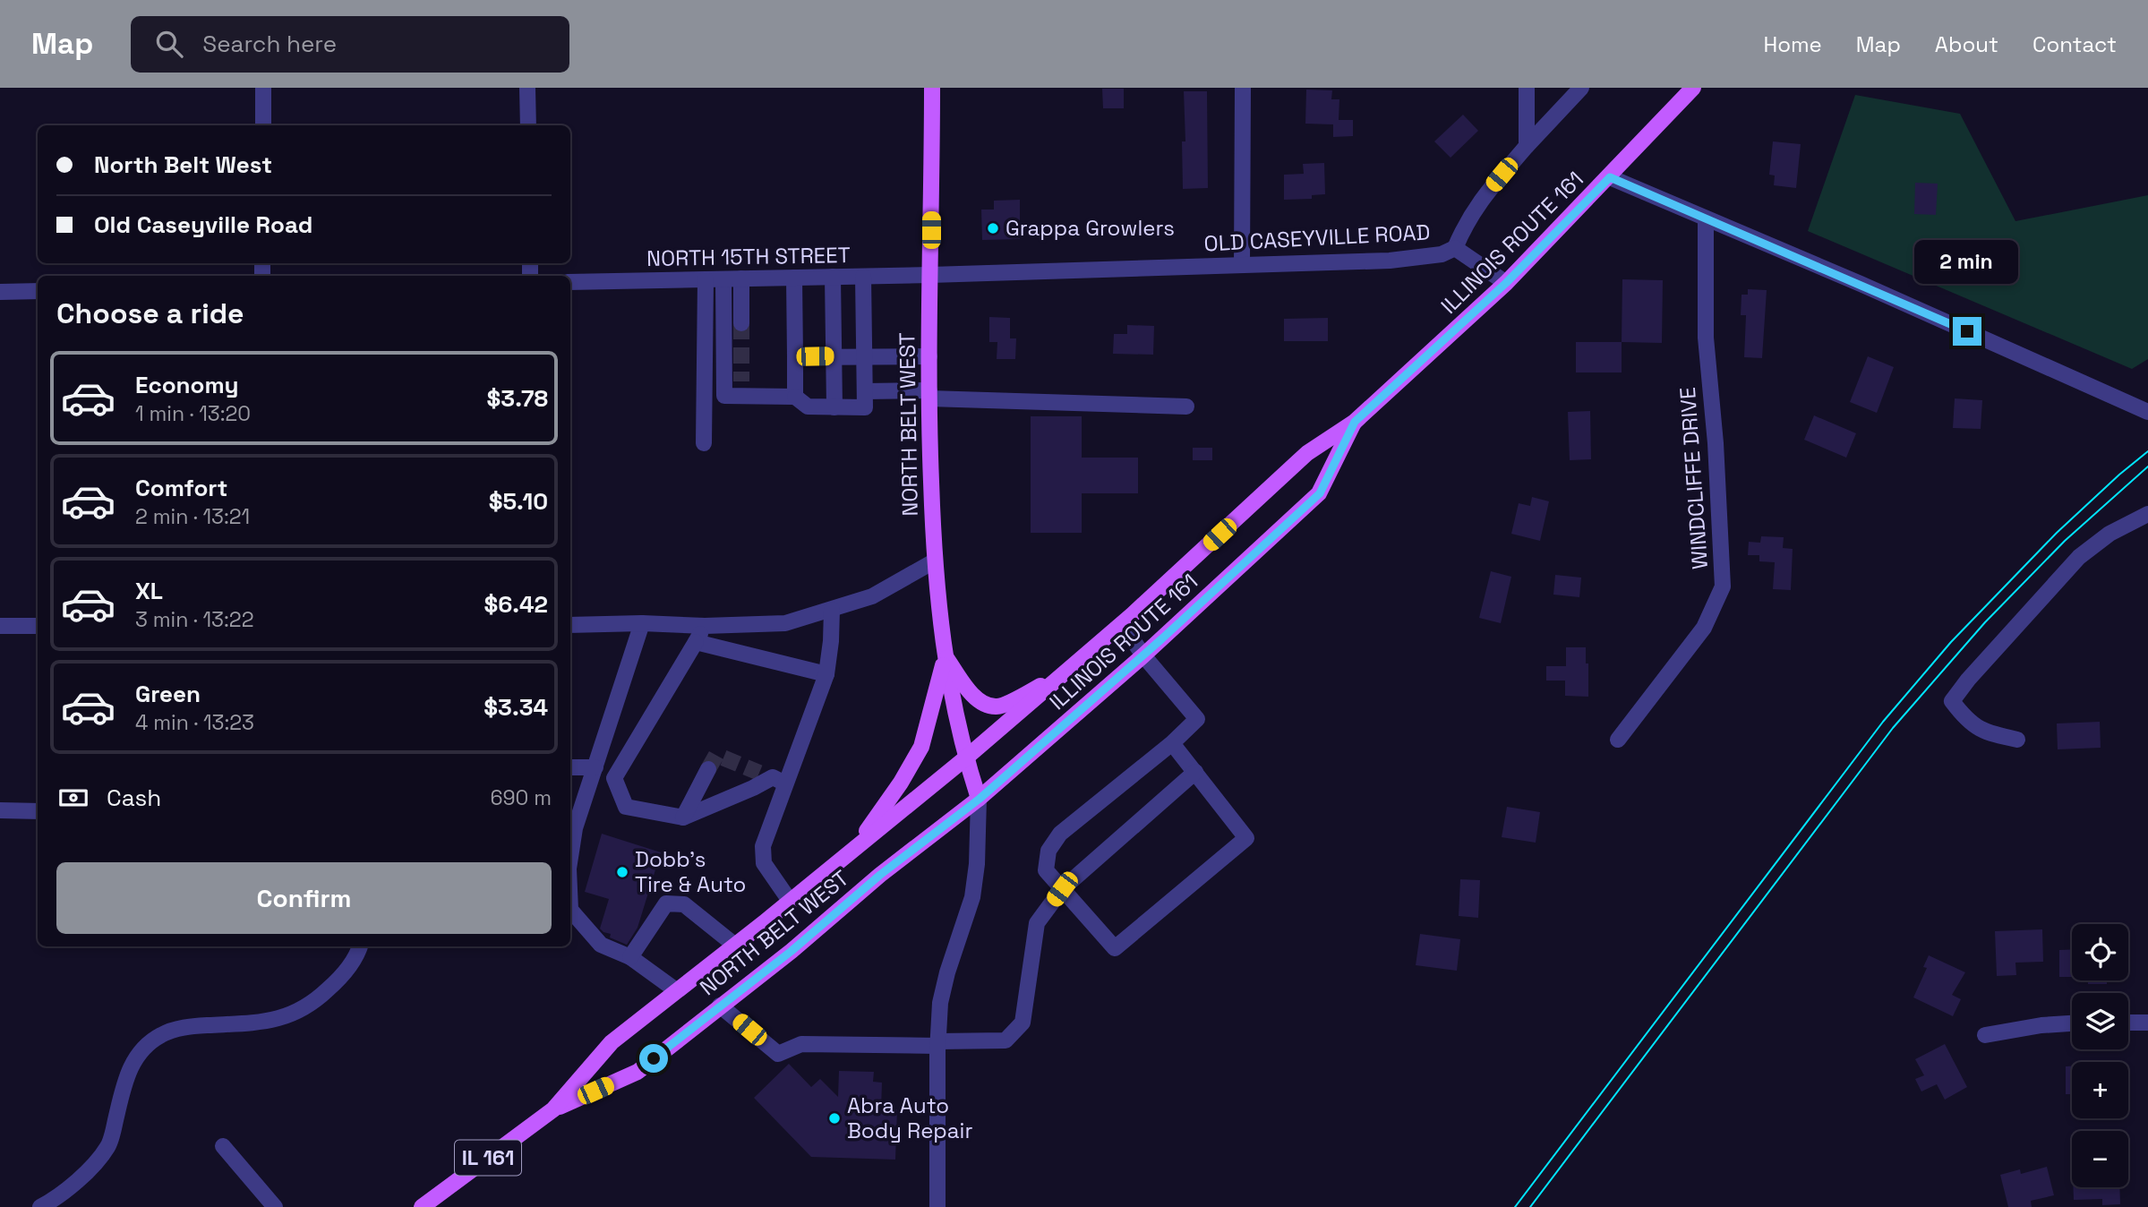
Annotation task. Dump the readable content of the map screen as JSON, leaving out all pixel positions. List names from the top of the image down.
{
  "streets": {
    "main road": ["ILLINOIS ROUTE 161", "NORTH BELT WEST", "IL 161"],
    "street": ["OLD CASEYVILLE ROAD", "NORTH 15TH STREET", "WINDCLIFFE DRIVE"]
  },
  "crossings": [
    ["OLD CASEYVILLE ROAD", "ILLINOIS ROUTE 161"],
    ["OLD CASEYVILLE ROAD", "NORTH 15TH STREET"],
    ["OLD CASEYVILLE ROAD", "NORTH BELT WEST"],
    ["ILLINOIS ROUTE 161", "NORTH BELT WEST"],
    ["NORTH 15TH STREET", "NORTH BELT WEST"]
  ],
  "places": ["Grappa Growlers", "Dobb's Tire & Auto", "Abra Auto Body Repair"],
  "page": {
    "header": "Map",
    "search": "Search here",
    "nav": [
      "Home",
      "Map",
      "About",
      "Contact"
    ],
    "banner": ["North Belt West", "Old Caseyville Road"],
    "bubble": "2 min",
    "heading": "Choose a ride",
    "list": [
      {
        "name": "Economy",
        "note": "1 min · 13:20",
        "value": "$3.78"
      },
      {
        "name": "Comfort",
        "note": "2 min · 13:21",
        "value": "$5.10"
      },
      {
        "name": "XL",
        "note": "3 min · 13:22",
        "value": "$6.42"
      },
      {
        "name": "Green",
        "note": "4 min · 13:23",
        "value": "$3.34"
      }
    ],
    "pay": ["Cash", "690 m"],
    "buttons": "Confirm",
    "map_buttons": ["+", "−"]
  }
}
